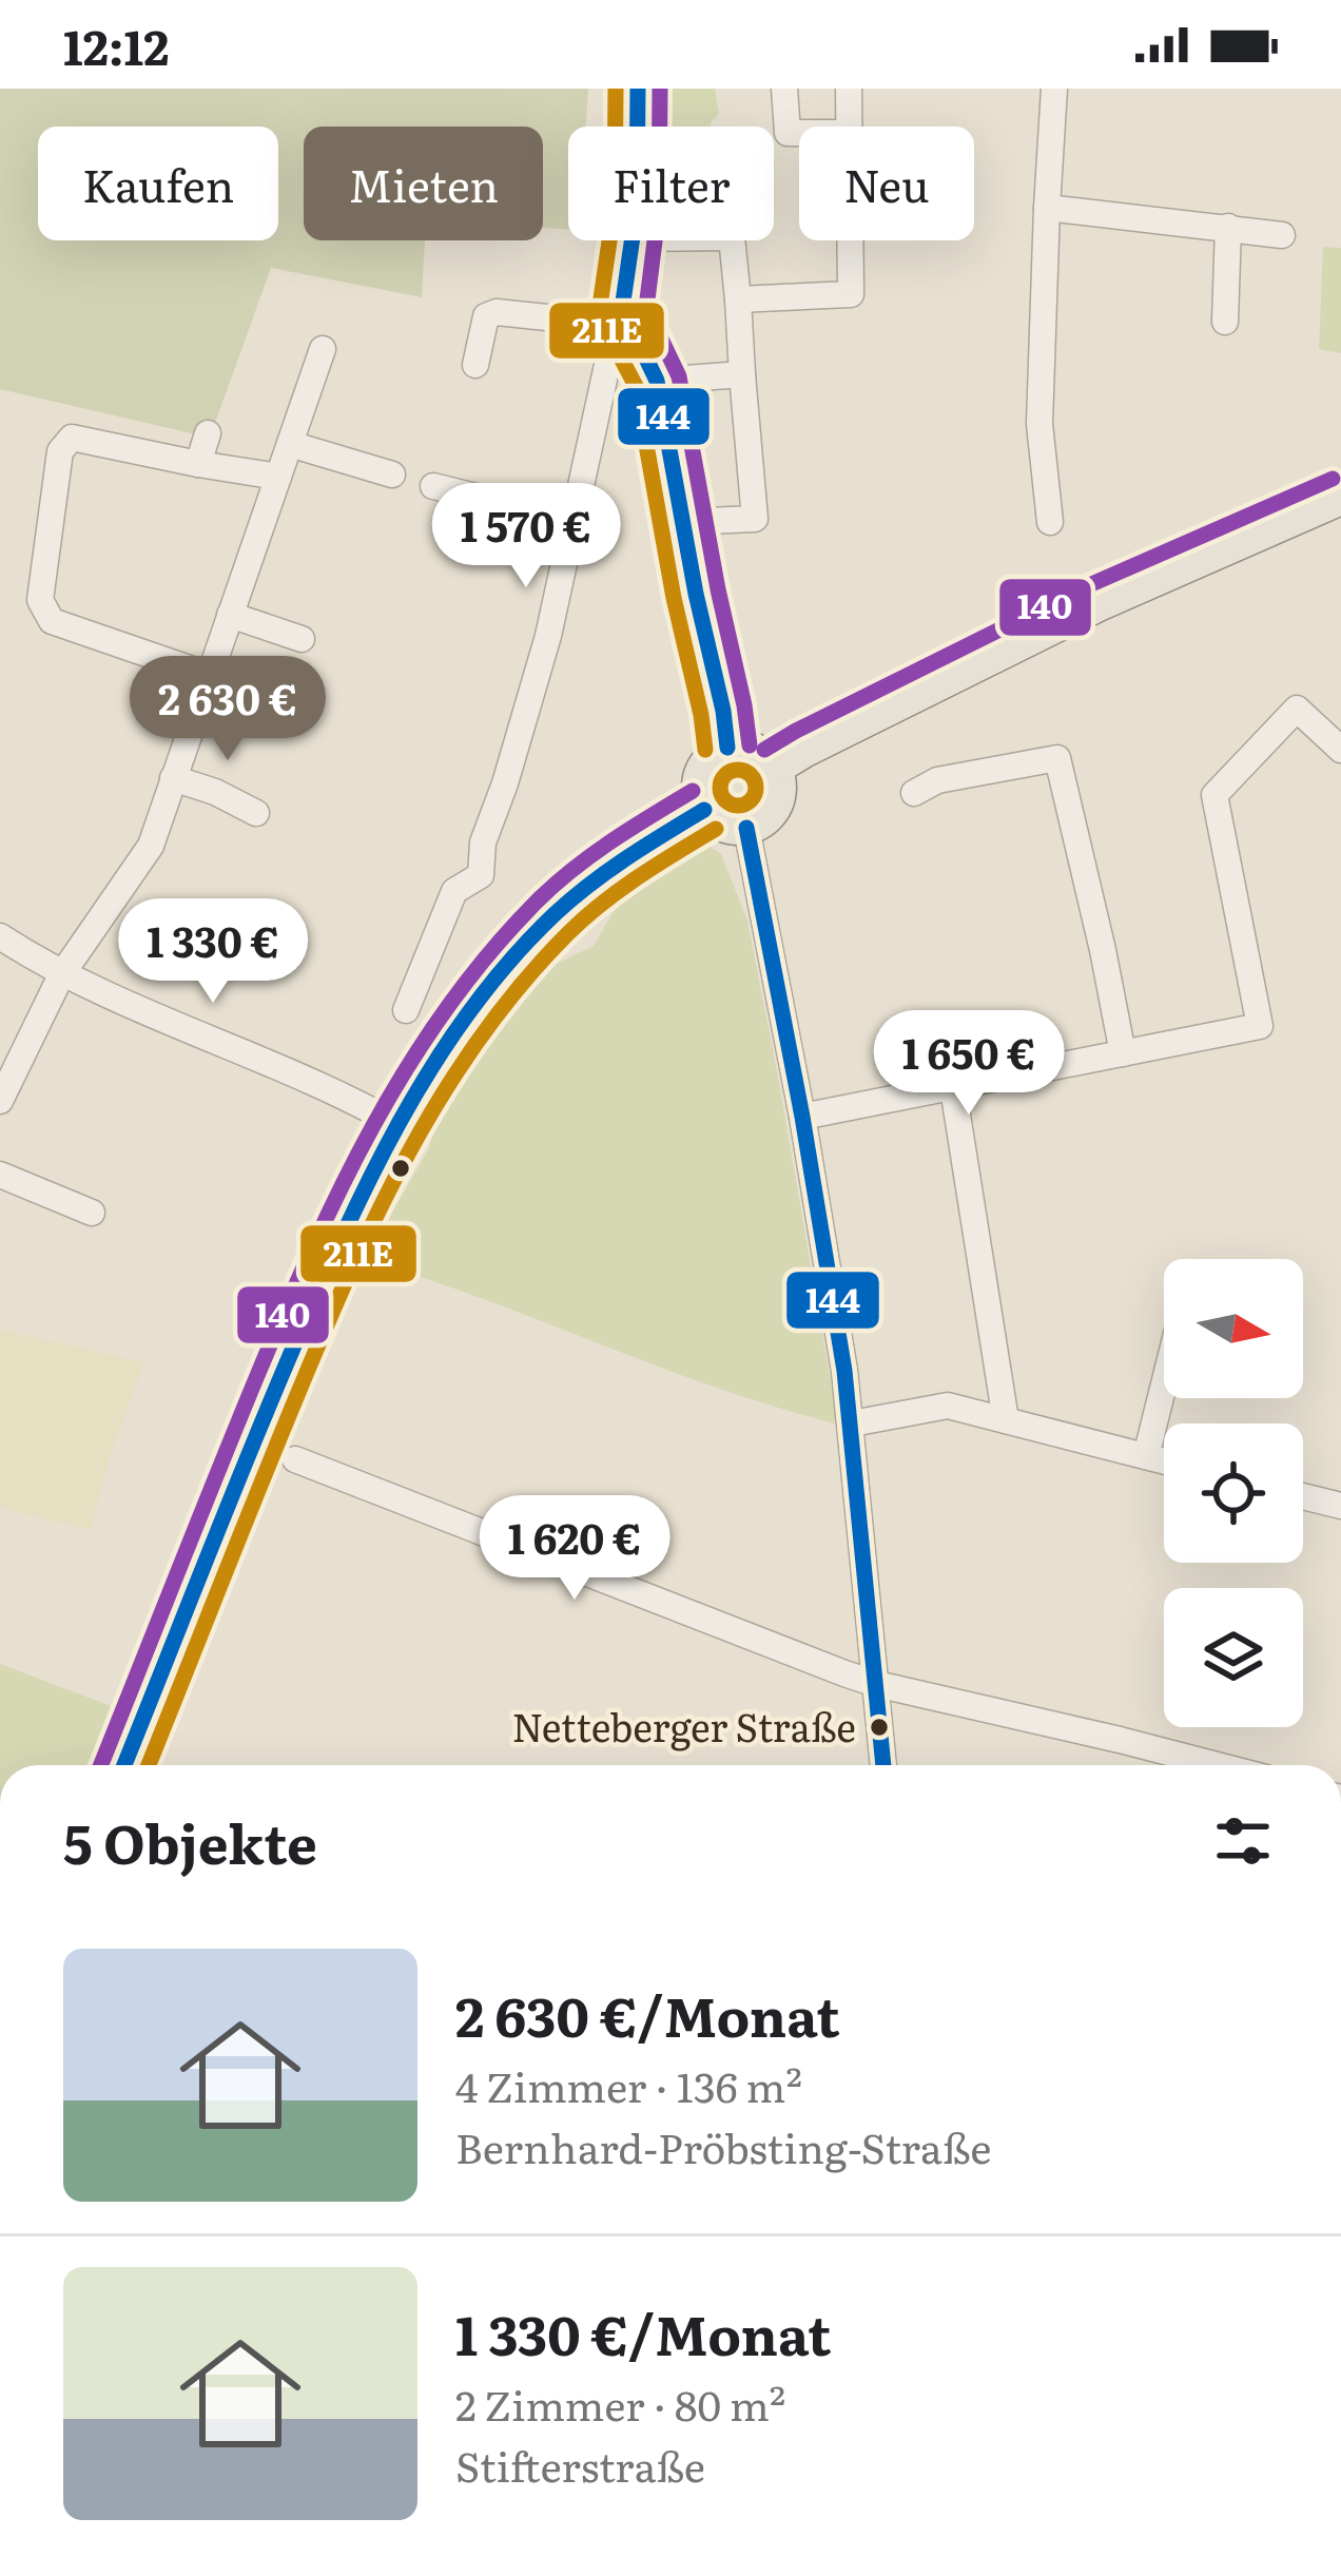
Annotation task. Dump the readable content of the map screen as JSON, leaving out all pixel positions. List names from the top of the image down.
{
  "places": ["Netteberger Straße"],
  "lines": ["transit line 144", "transit line 211E", "transit line 140"],
  "north": "right",
  "page": {
    "status": "12:12",
    "chip": [
      "Kaufen",
      "Mieten",
      "Filter",
      "Neu"
    ],
    "price": [
      "1 570 €",
      "2 630 €",
      "1 330 €",
      "1 650 €",
      "1 620 €"
    ],
    "heading": "5 Objekte",
    "list": [
      {
        "name": "2 630 €/Monat",
        "note": "4 Zimmer · 136 m² · Bernhard-Pröbsting-Straße"
      },
      {
        "name": "1 330 €/Monat",
        "note": "2 Zimmer · 80 m² · Stifterstraße"
      }
    ]
  }
}
